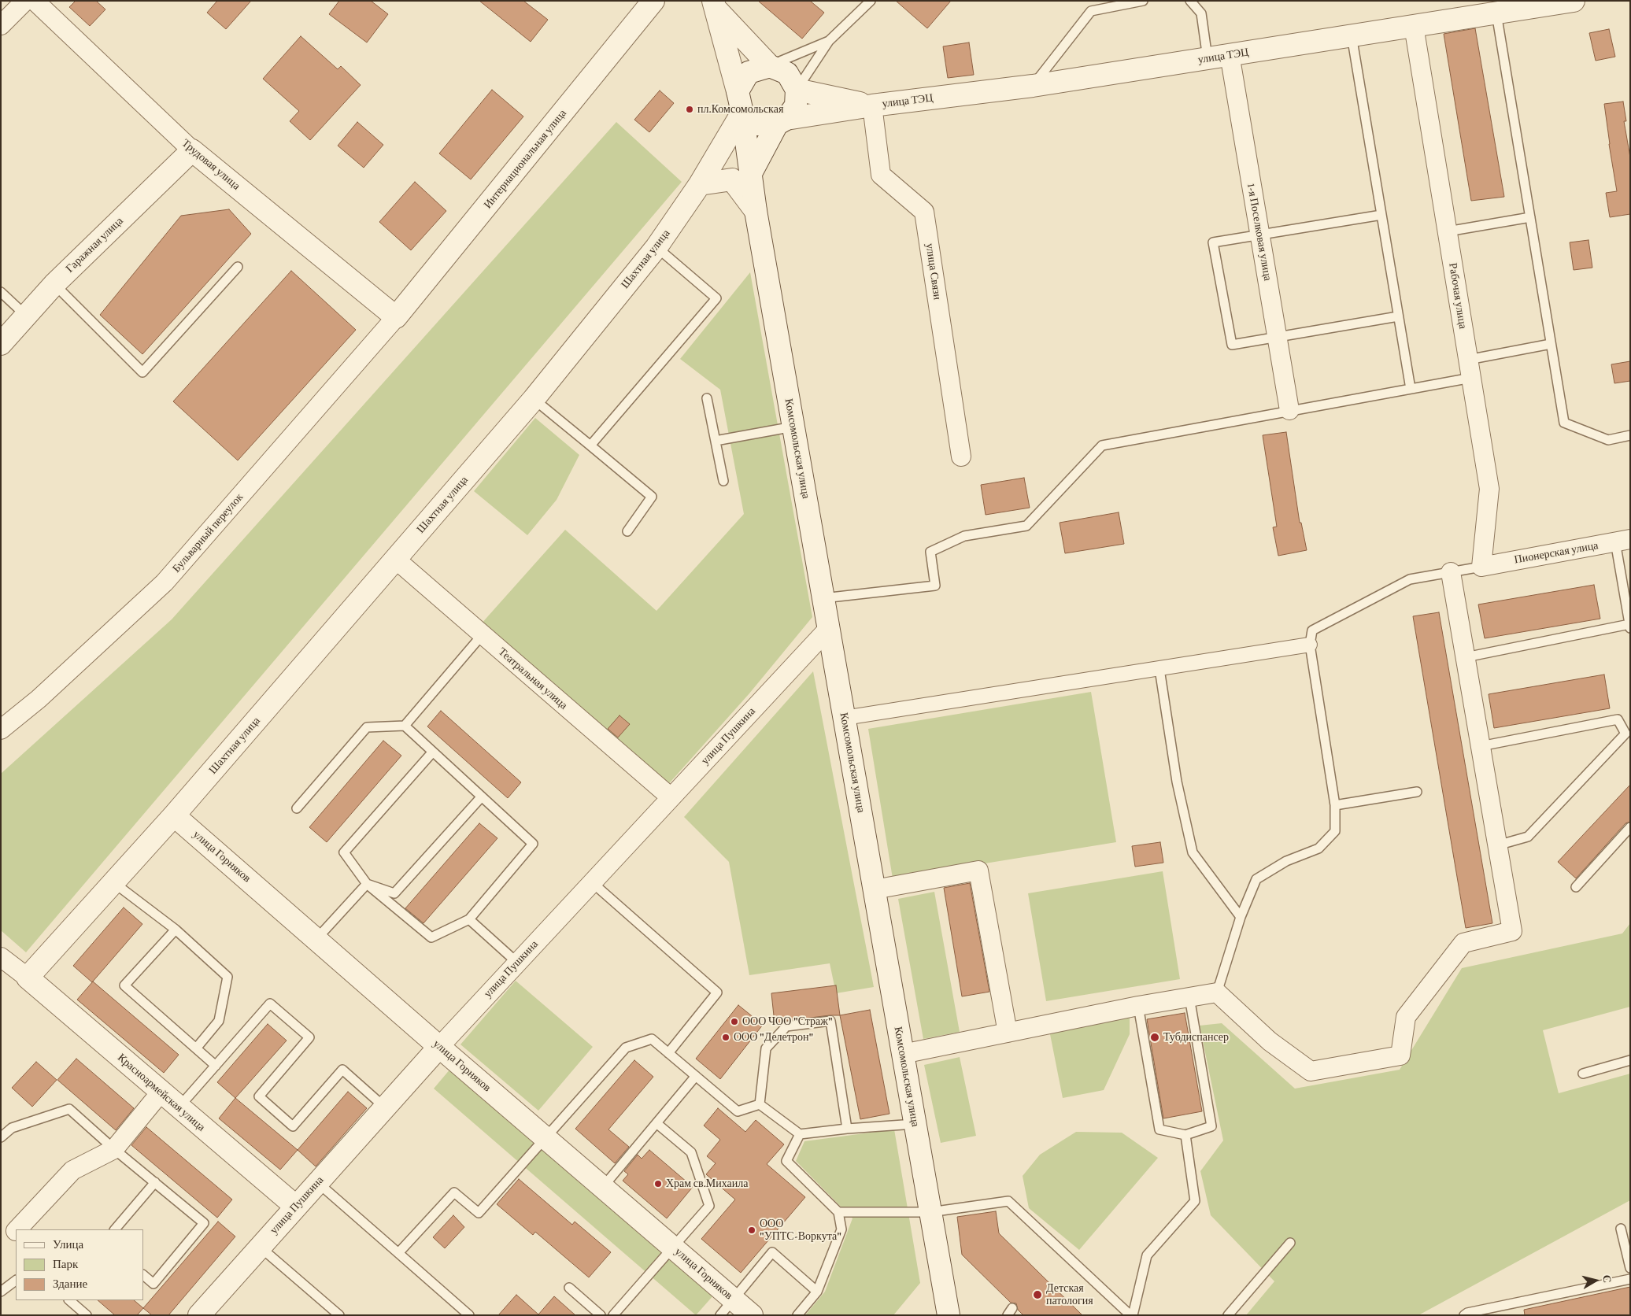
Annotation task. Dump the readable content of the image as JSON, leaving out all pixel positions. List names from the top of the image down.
{
  "streets": {
    "street": [
      "улица ТЭЦ",
      "Интернациональная улица",
      "Трудовая улица",
      "1-я Поселковая улица",
      "Гаражная улица",
      "Шахтная улица",
      "улица Связи",
      "Рабочая улица",
      "Комсомольская улица",
      "Бульварный переулок",
      "Пионерская улица",
      "Театральная улица",
      "улица Пушкина",
      "улица Горняков",
      "Красноармейская улица"
    ]
  },
  "crossings": [
    ["улица ТЭЦ", "1-я Поселковая улица"],
    ["улица ТЭЦ", "Шахтная улица"],
    ["улица ТЭЦ", "улица Связи"],
    ["улица ТЭЦ", "Рабочая улица"],
    ["улица ТЭЦ", "Комсомольская улица"],
    ["Интернациональная улица", "Трудовая улица"],
    ["Интернациональная улица", "Бульварный переулок"],
    ["Трудовая улица", "Гаражная улица"],
    ["Трудовая улица", "Бульварный переулок"],
    ["Шахтная улица", "Комсомольская улица"],
    ["Шахтная улица", "Театральная улица"],
    ["Шахтная улица", "улица Горняков"],
    ["Шахтная улица", "Красноармейская улица"],
    ["Рабочая улица", "Пионерская улица"],
    ["Комсомольская улица", "улица Пушкина"],
    ["Театральная улица", "улица Пушкина"],
    ["улица Пушкина", "улица Горняков"],
    ["улица Пушкина", "Красноармейская улица"]
  ],
  "places": [
    "пл.Комсомольская",
    "ООО ЧОО \"Страж\"",
    "ООО \"Делетрон\"",
    "Тубдиспансер",
    "Храм св.Михаила",
    "ООО \"УПТС-Воркута\"",
    "Детская патология"
  ],
  "legend": ["Улица", "Парк", "Здание"],
  "north": "right"
}
